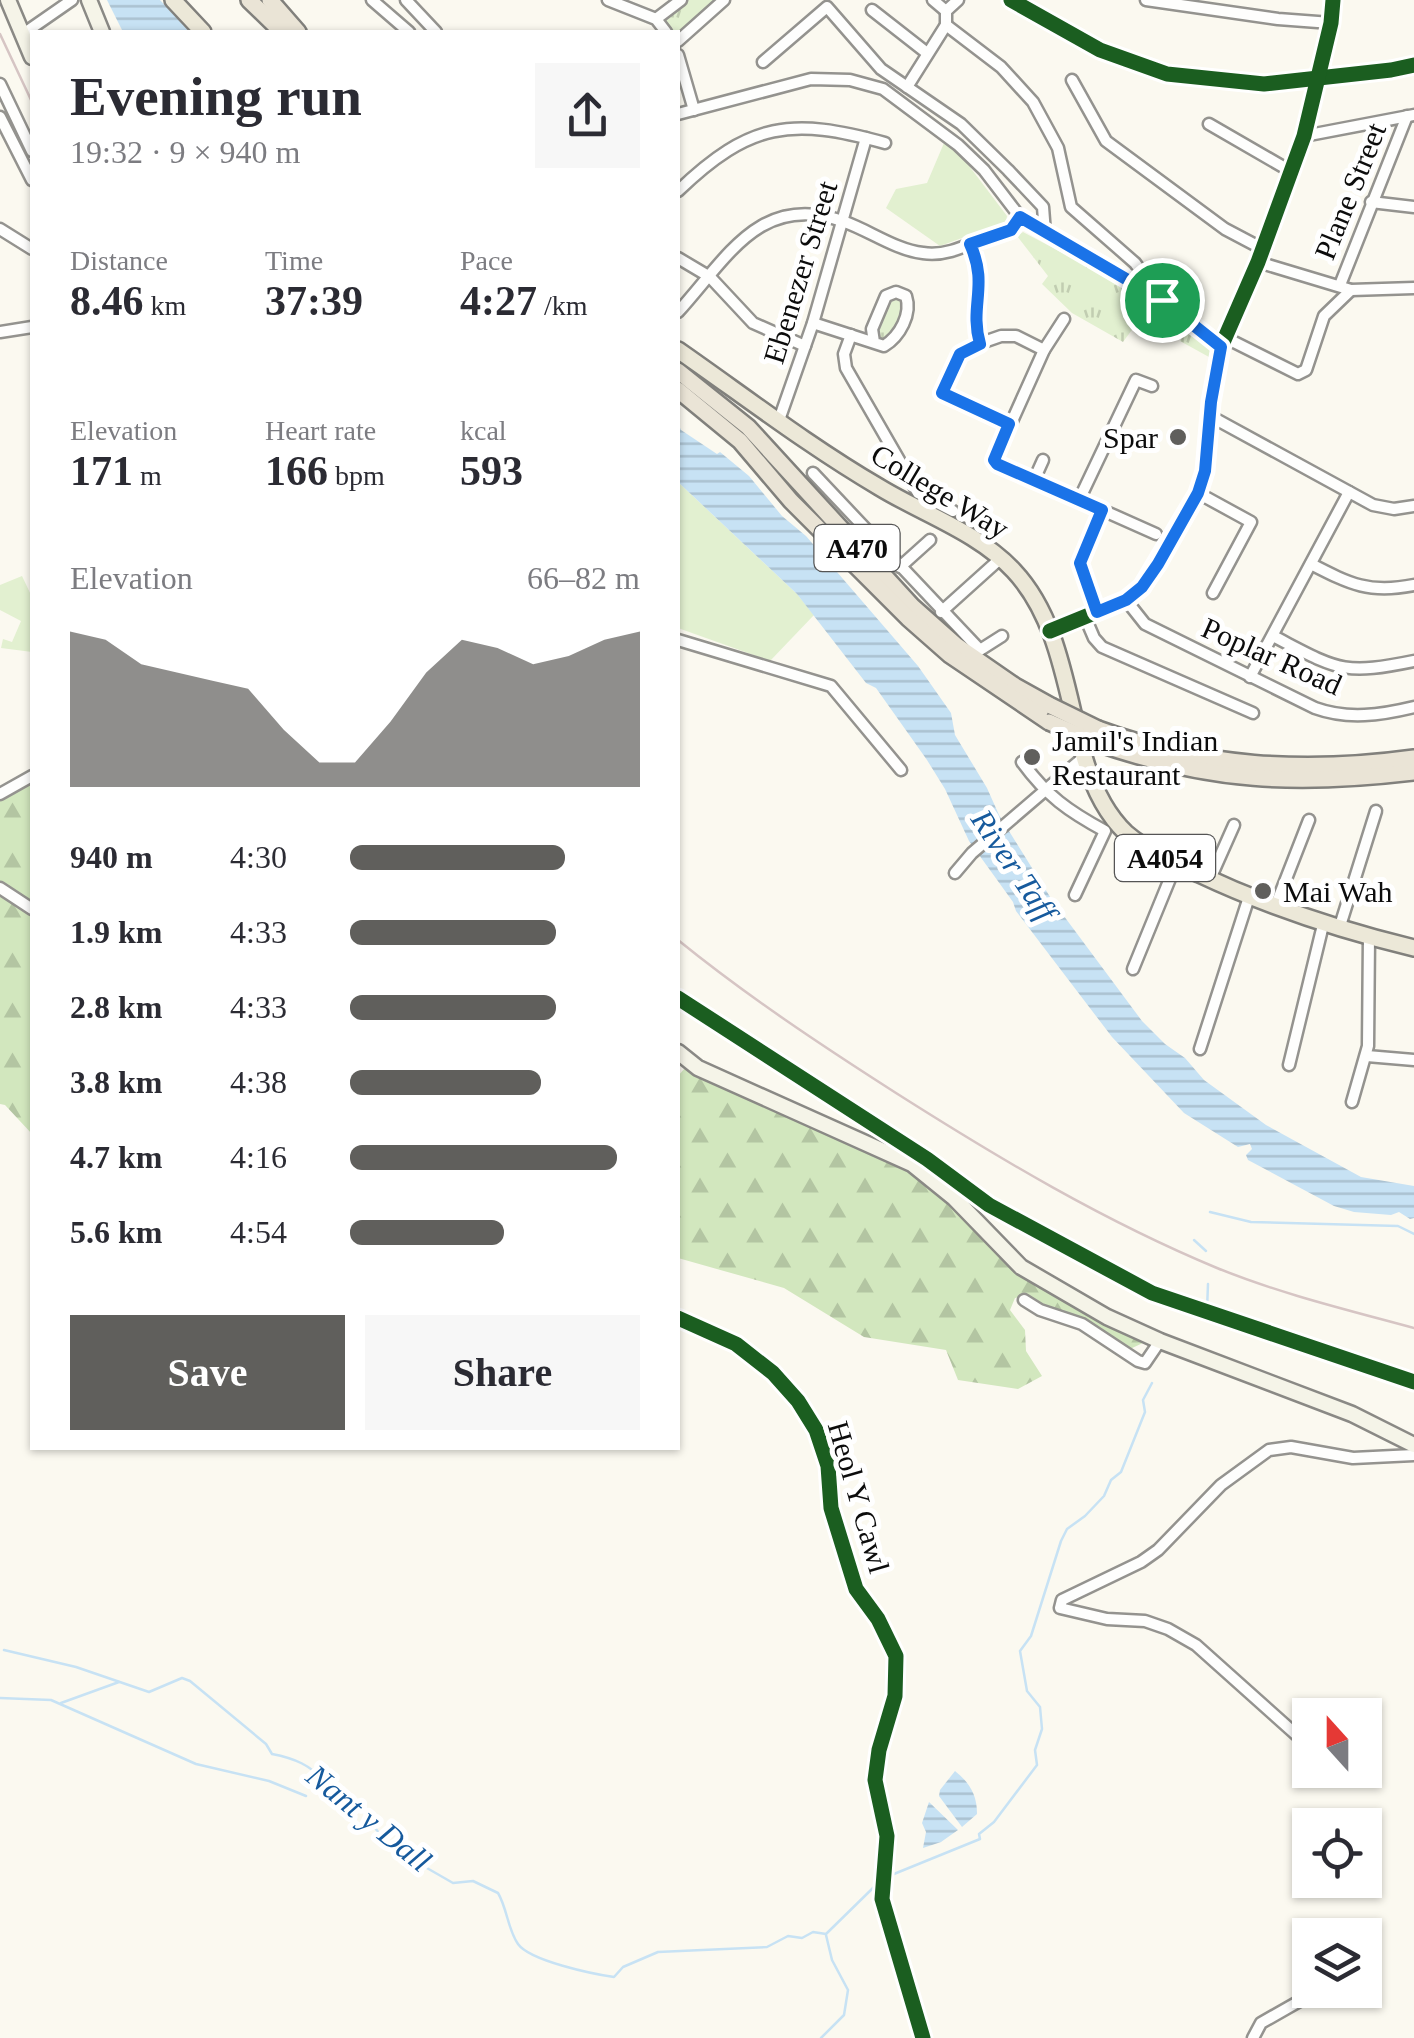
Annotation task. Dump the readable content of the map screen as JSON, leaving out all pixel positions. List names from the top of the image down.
{
  "streets": {
    "highway": ["A470"],
    "main road": ["College Way", "A4054"],
    "street": [
      "Plane Street",
      "Ebenezer Street",
      "Poplar Road",
      "Heol Y Cawl"
    ]
  },
  "crossings": [
    ["Ebenezer Street", "College Way"],
    ["Ebenezer Street", "A4054"],
    ["College Way", "A4054"]
  ],
  "water": ["River Taff", "Nant y Dall"],
  "places": ["Spar", "Jamil's Indian Restaurant", "Mai Wah"],
  "north": "top",
  "page": {
    "heading": ["Evening run", "19:32 · 9 × 940 m"],
    "stats": [
      ["Distance", "8.46 km"],
      ["Time", "37:39"],
      ["Pace", "4:27 /km"],
      ["Elevation", "171 m"],
      ["Heart rate", "166 bpm"],
      ["kcal", "593"]
    ],
    "chart": ["Elevation", "66–82 m"],
    "list": [
      {
        "name": "940 m",
        "note": "4:30"
      },
      {
        "name": "1.9 km",
        "note": "4:33"
      },
      {
        "name": "2.8 km",
        "note": "4:33"
      },
      {
        "name": "3.8 km",
        "note": "4:38"
      },
      {
        "name": "4.7 km",
        "note": "4:16"
      },
      {
        "name": "5.6 km",
        "note": "4:54"
      }
    ],
    "buttons": ["Save", "Share"]
  }
}
